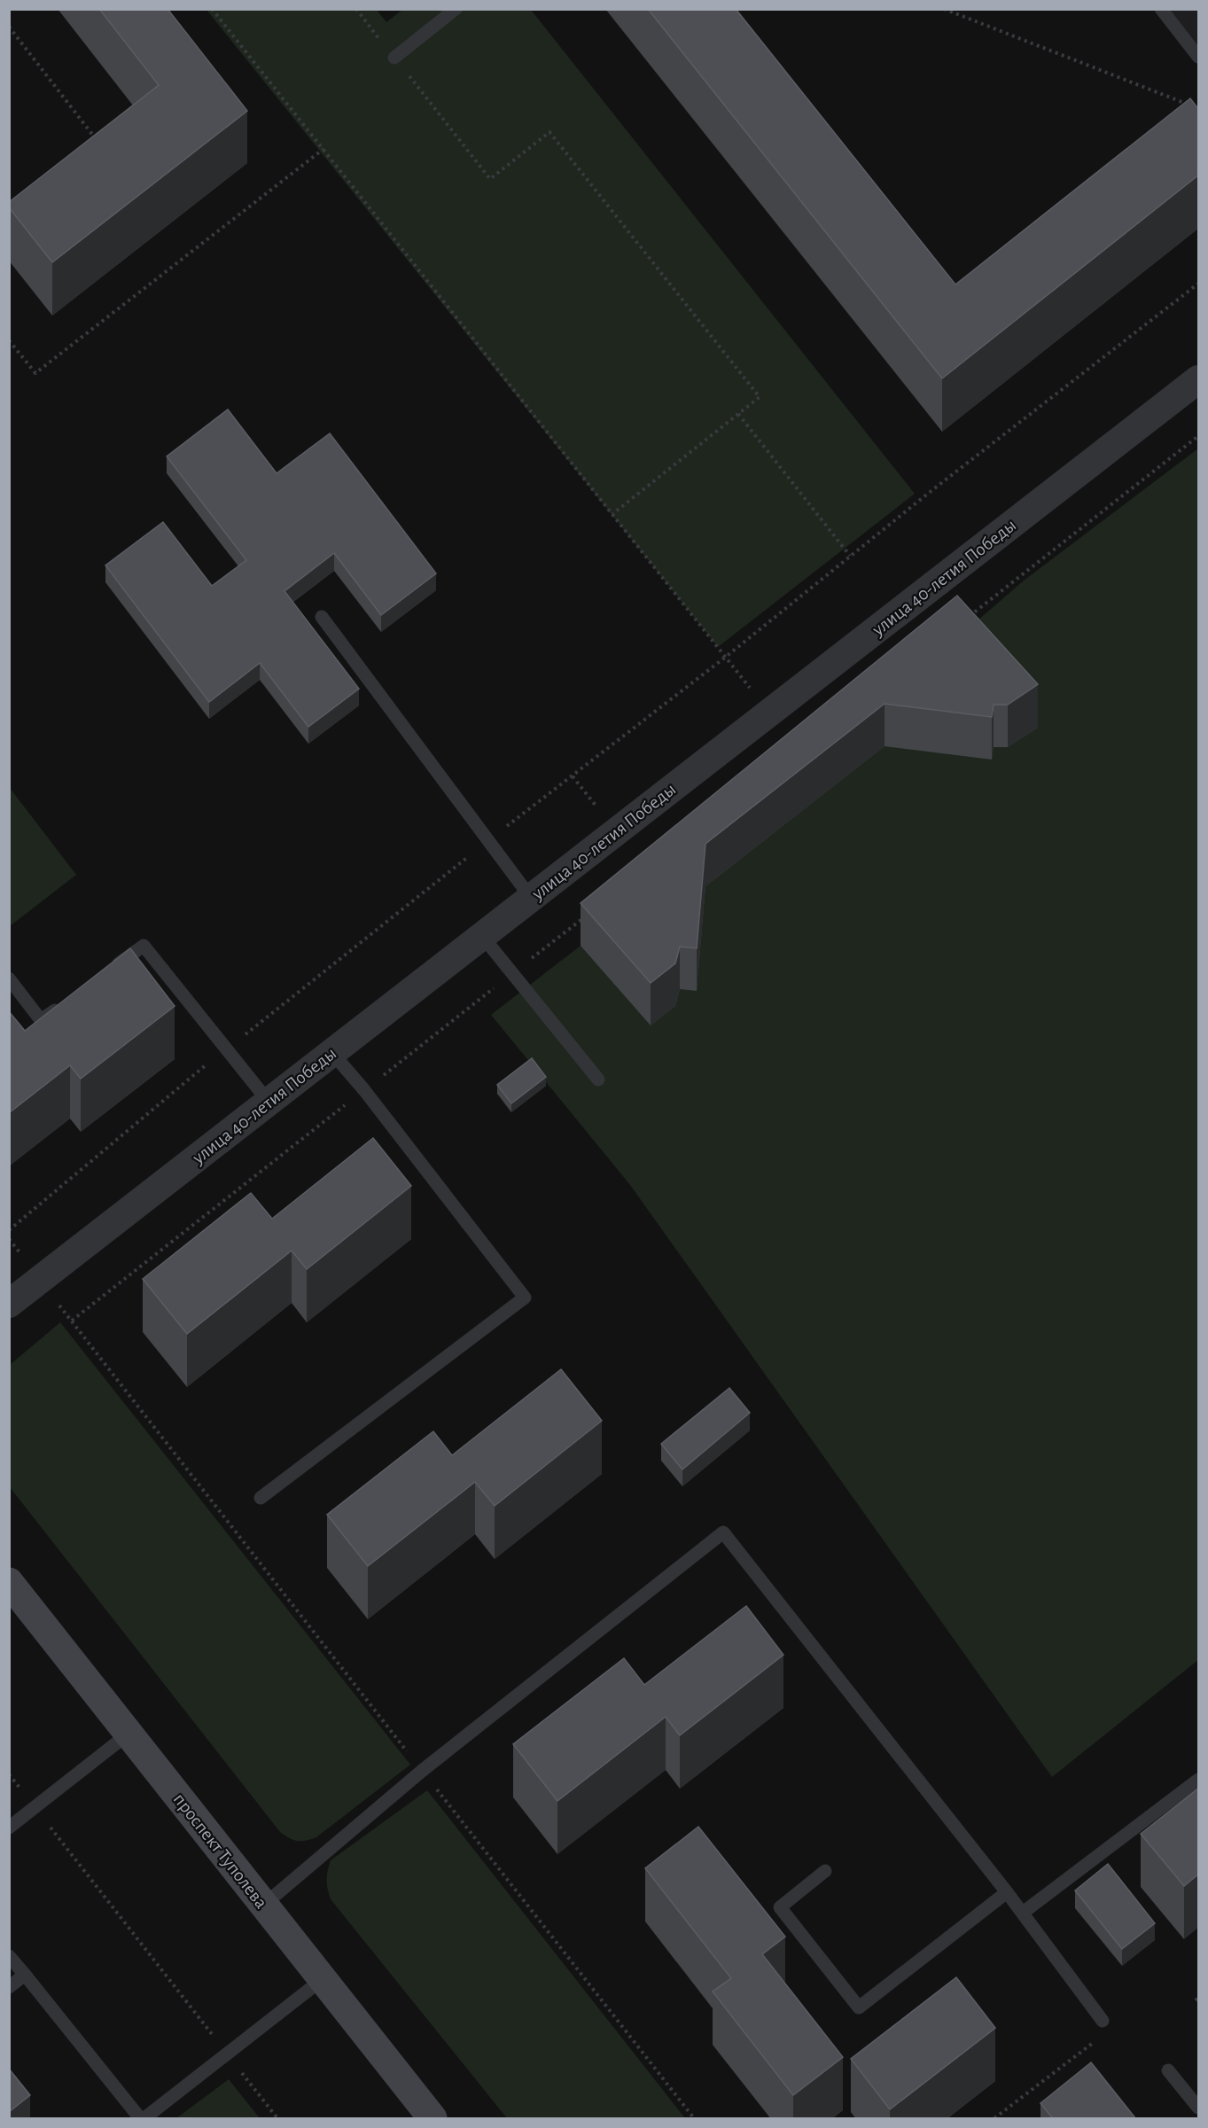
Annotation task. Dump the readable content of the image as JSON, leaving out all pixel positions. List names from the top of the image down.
{
  "streets": {
    "main road": ["проспект Туполева"],
    "street": ["улица 40-летия Победы"]
  }
}
